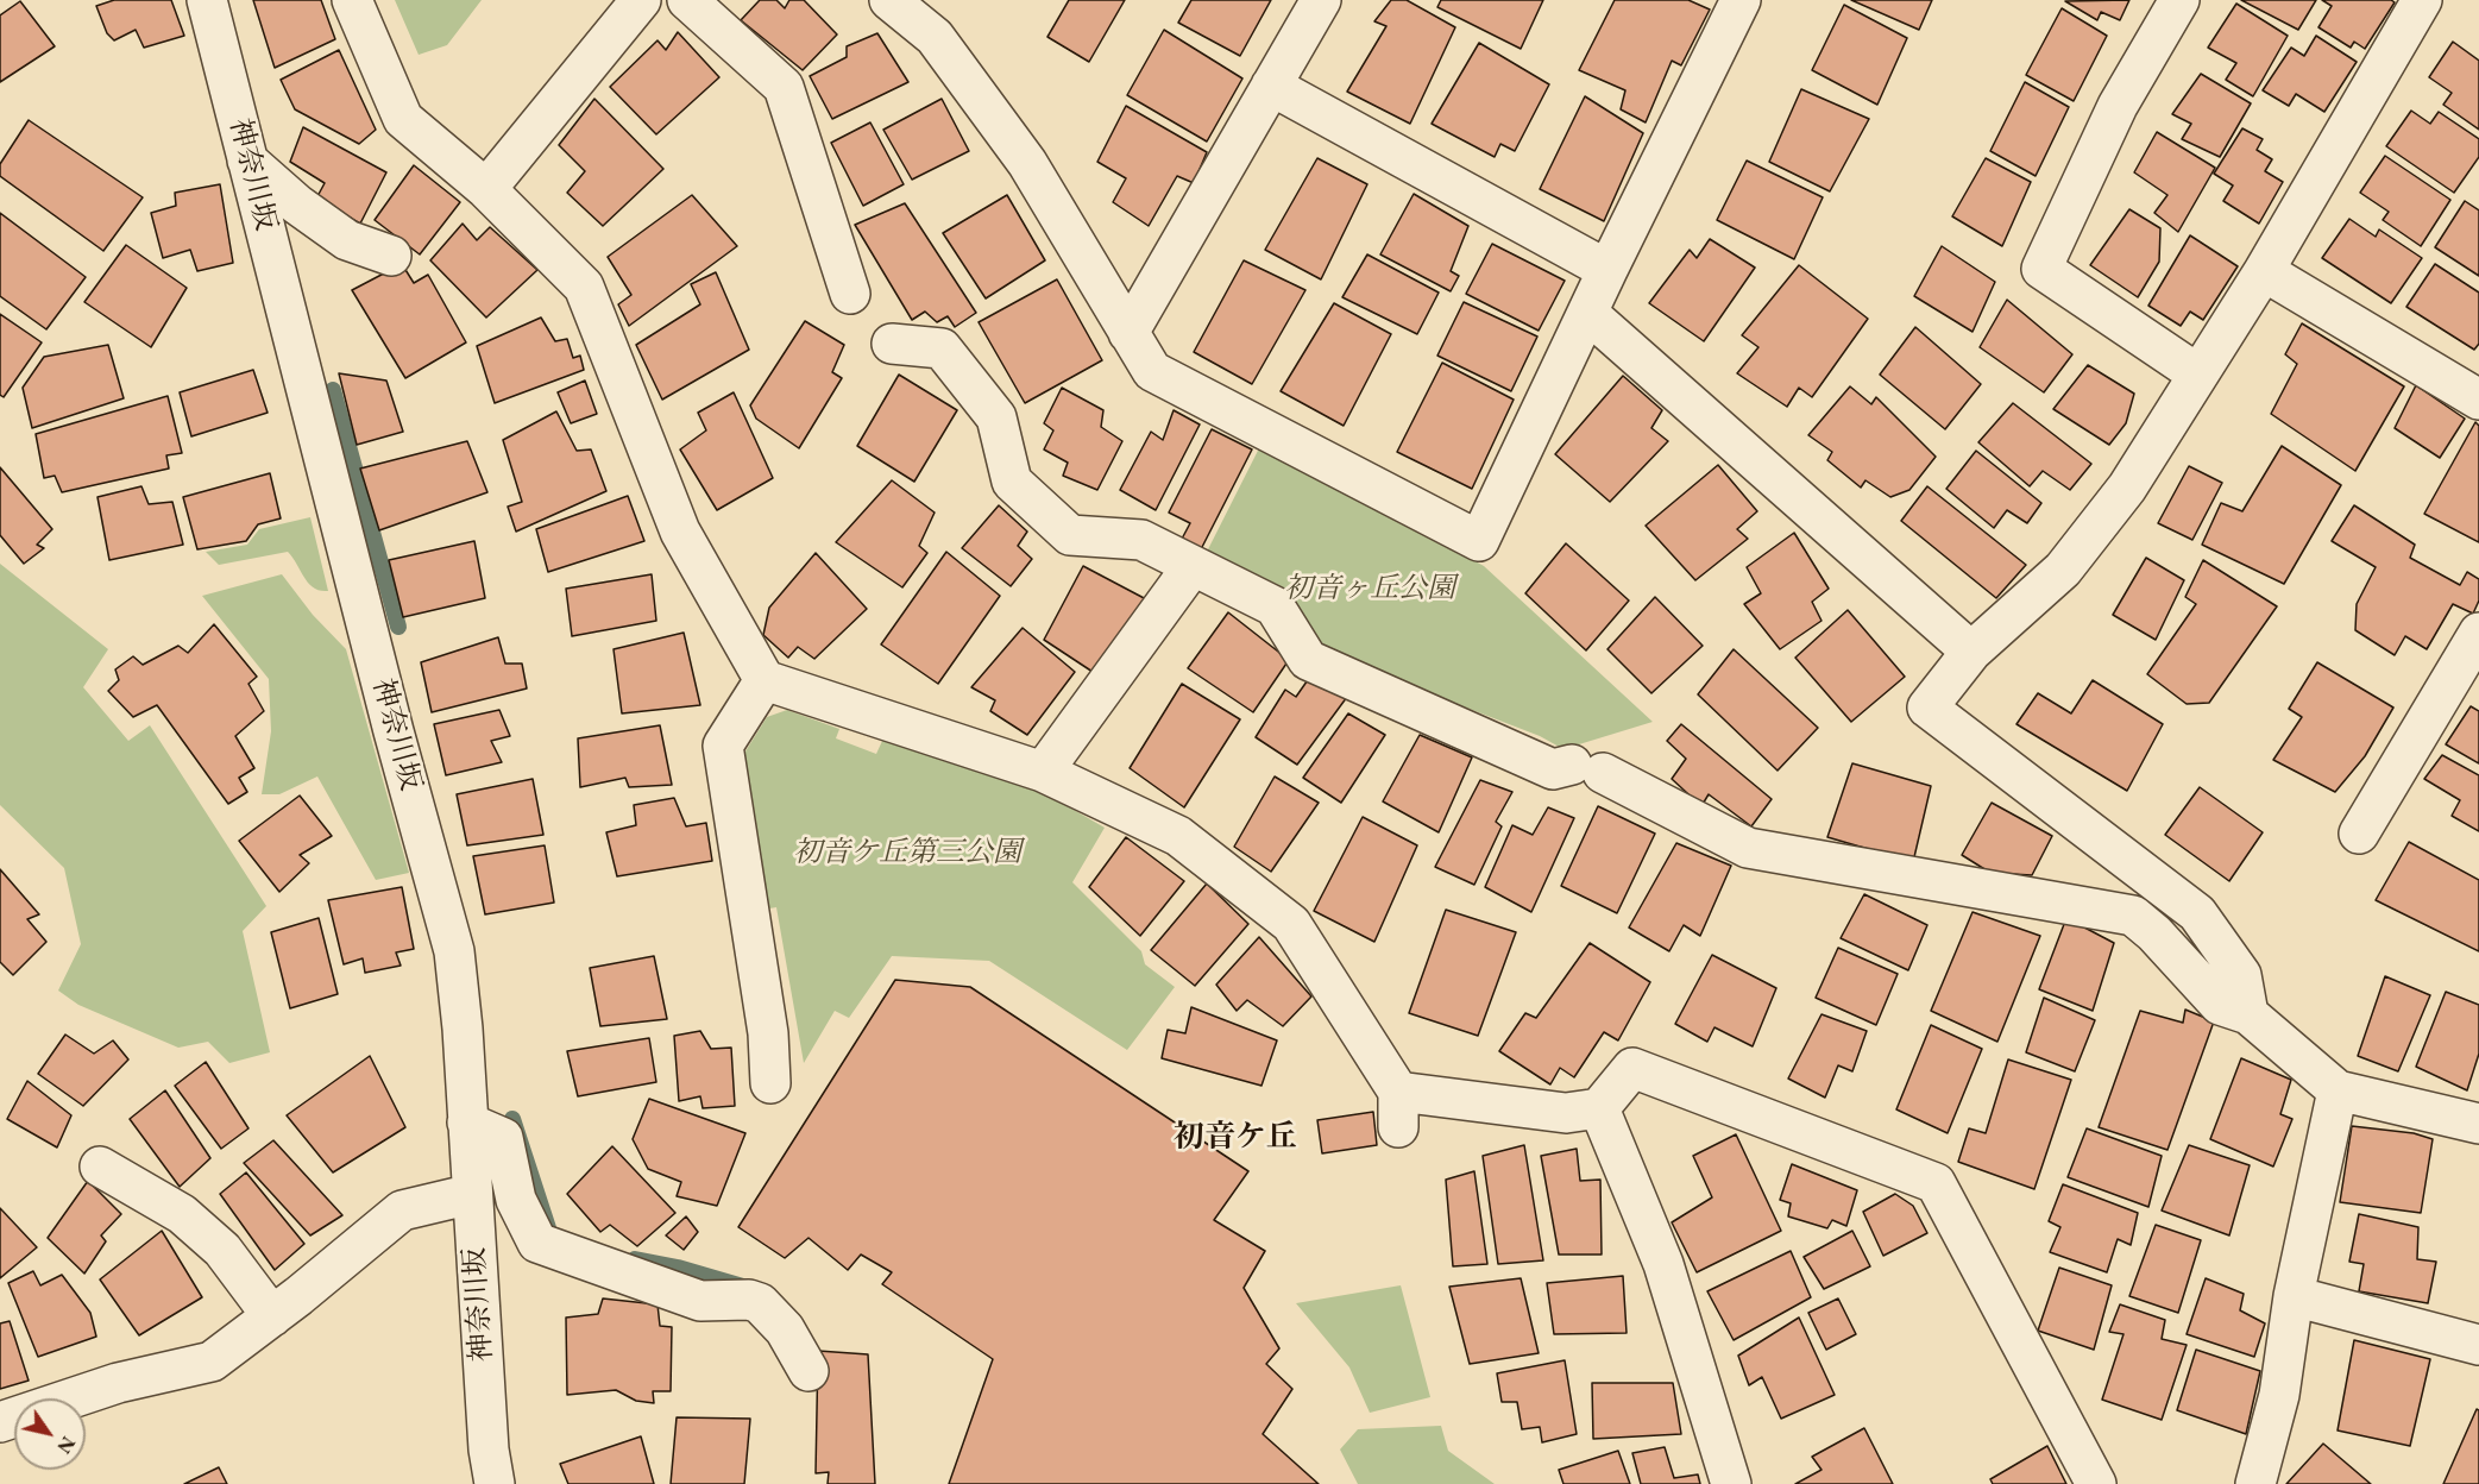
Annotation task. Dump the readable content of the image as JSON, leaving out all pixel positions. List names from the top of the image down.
{
  "streets": {
    "street": ["神奈川坂"]
  },
  "districts": ["初音ケ丘"],
  "parks": ["初音ヶ丘公園", "初音ケ丘第三公園"],
  "north": "bottom right"
}
